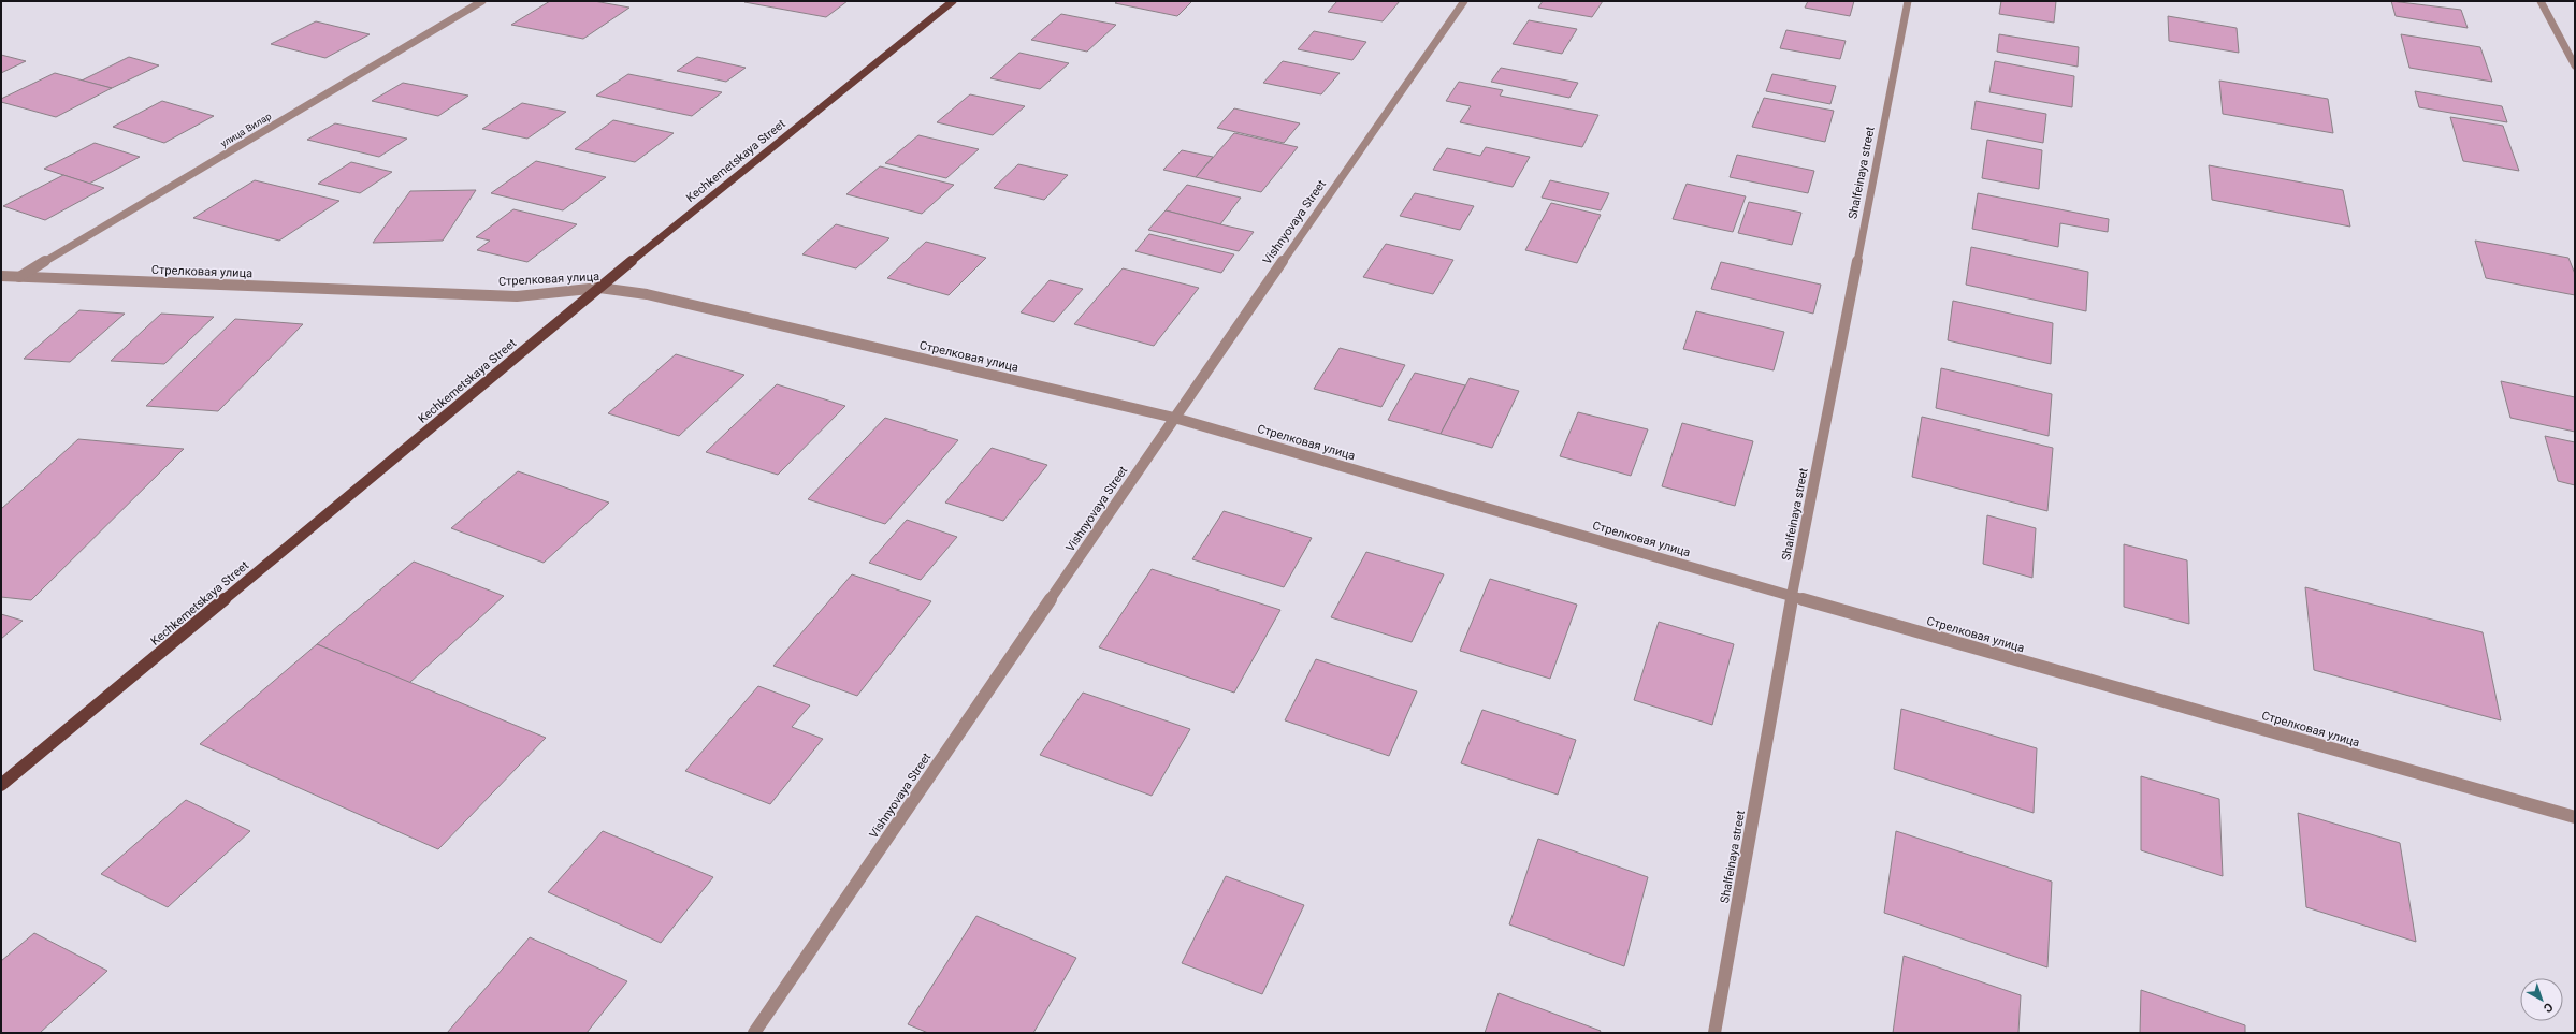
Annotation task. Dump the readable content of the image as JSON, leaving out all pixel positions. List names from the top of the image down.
{
  "streets": {
    "main road": ["Kechkemetskaya Street"],
    "street": [
      "улица Вилар",
      "Shalfeinaya street",
      "Vishnyovaya Street",
      "Стрелковая улица"
    ]
  },
  "crossings": [
    ["улица Вилар", "Стрелковая улица"],
    ["Kechkemetskaya Street", "Стрелковая улица"],
    ["Shalfeinaya street", "Стрелковая улица"],
    ["Vishnyovaya Street", "Стрелковая улица"]
  ],
  "north": "bottom right"
}
